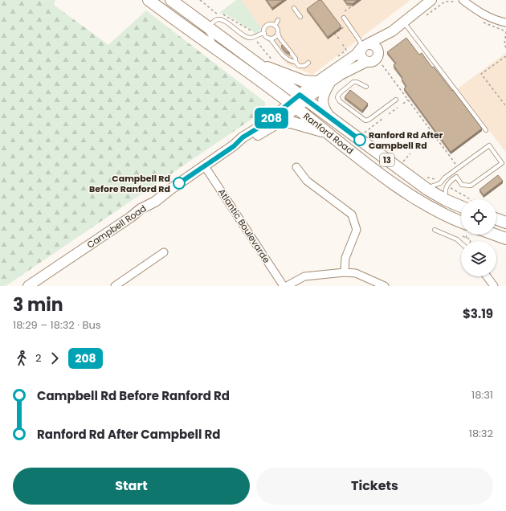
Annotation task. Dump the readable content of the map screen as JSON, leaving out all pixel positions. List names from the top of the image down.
{
  "streets": {
    "main road": ["Ranford Road", "13"],
    "street": ["Atlantic Boulevarde", "Campbell Road"]
  },
  "crossings": [
    ["Ranford Road", "Campbell Road"],
    ["Atlantic Boulevarde", "Campbell Road"]
  ],
  "places": ["Ranford Rd After Campbell Rd", "Campbell Rd Before Ranford Rd"],
  "lines": ["bus line 208"],
  "page": {
    "on_map": "208",
    "heading": ["3 min", "18:29 – 18:32 · Bus", "$3.19"],
    "legs": ["2", "208"],
    "list": [
      {
        "name": "Campbell Rd Before Ranford Rd",
        "value": "18:31"
      },
      {
        "name": "Ranford Rd After Campbell Rd",
        "value": "18:32"
      }
    ],
    "buttons": ["Start", "Tickets"]
  }
}
